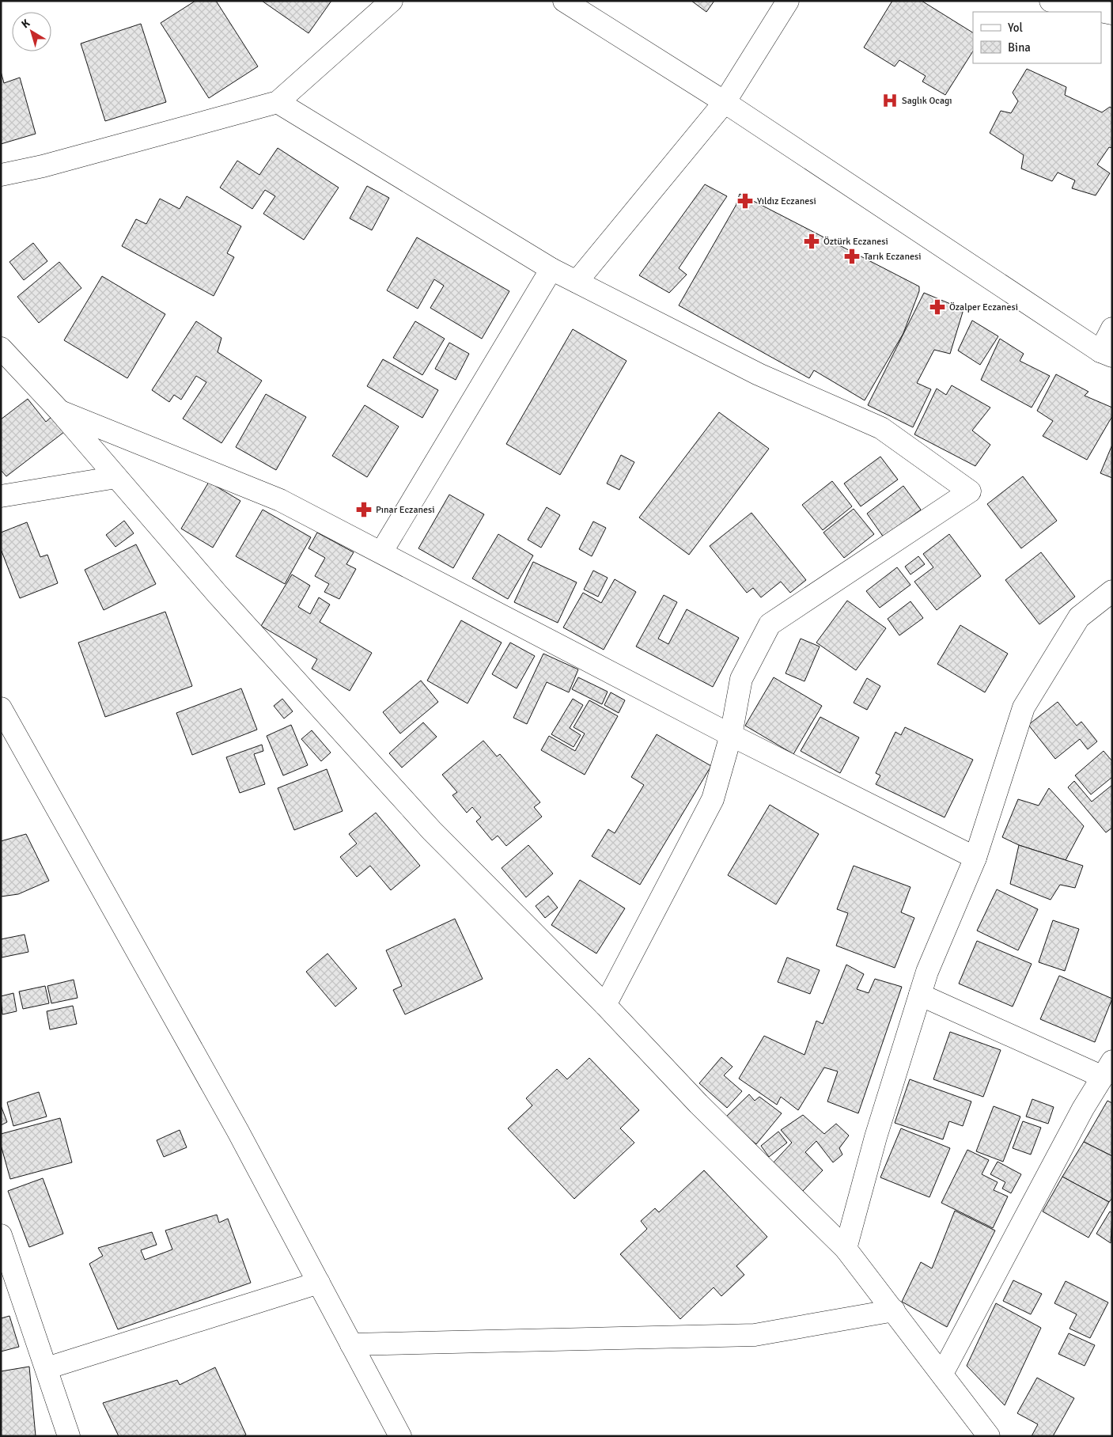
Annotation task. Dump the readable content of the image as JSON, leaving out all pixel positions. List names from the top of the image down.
{
  "places": {
    "hospital": ["Saglık Ocagı"],
    "pharmacy": [
      "Yıldız Eczanesi",
      "Öztürk Eczanesi",
      "Tarık Eczanesi",
      "Özalper Eczanesi",
      "Pınar Eczanesi"
    ]
  },
  "legend": ["Yol", "Bina"],
  "north": "top left"
}
